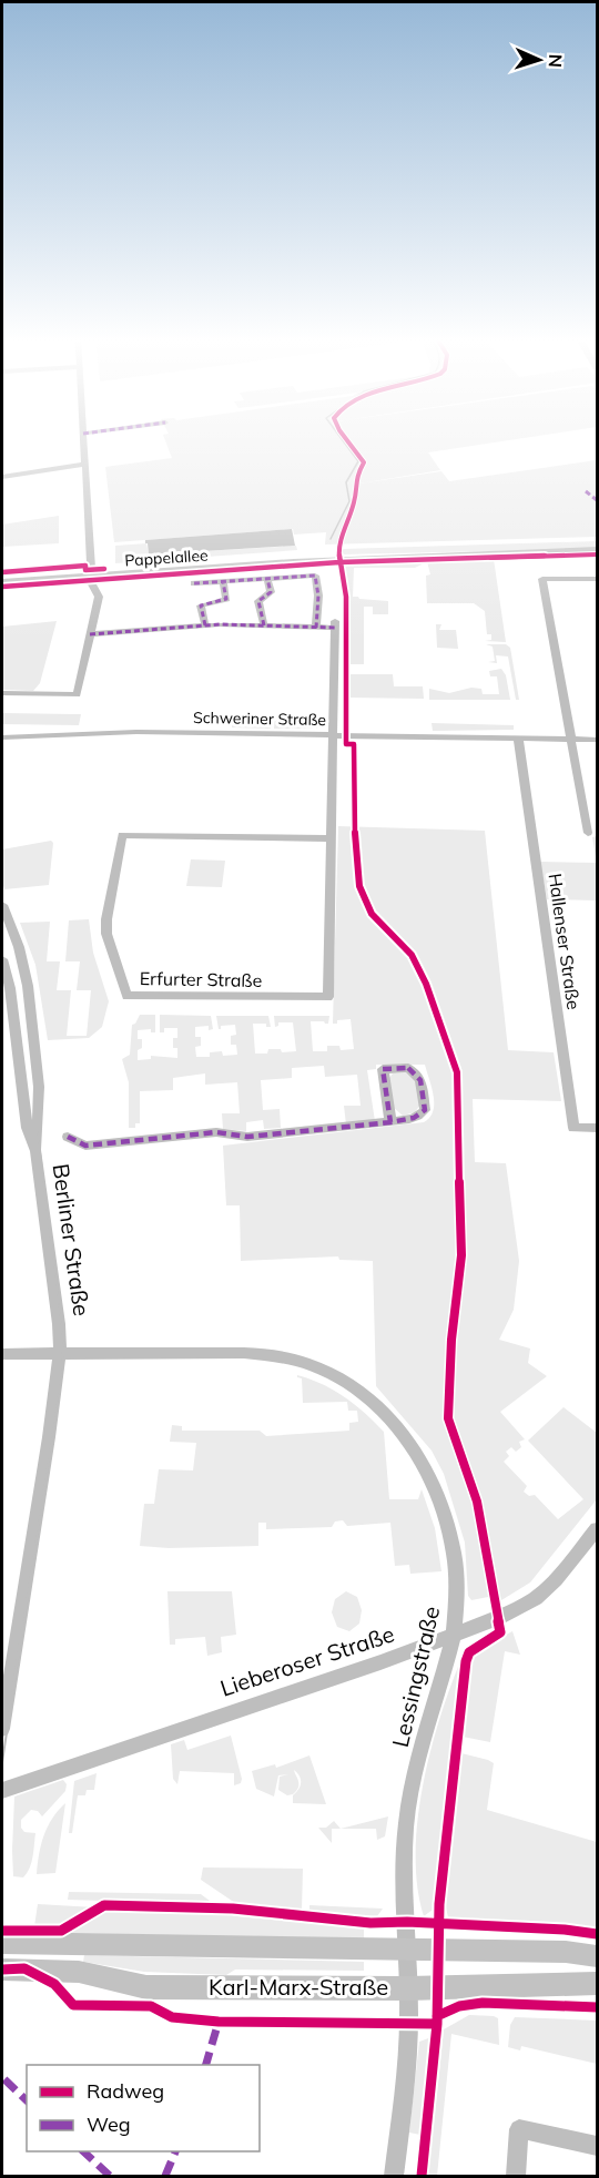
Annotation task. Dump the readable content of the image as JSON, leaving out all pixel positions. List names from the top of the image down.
{
  "streets": {
    "street": [
      "Pappelallee",
      "Schweriner Straße",
      "Hallenser Straße",
      "Erfurter Straße",
      "Berliner Straße",
      "Lieberoser Straße",
      "Lessingstraße",
      "Karl-Marx-Straße"
    ]
  },
  "crossings": [
    ["Schweriner Straße", "Hallenser Straße"],
    ["Schweriner Straße", "Erfurter Straße"],
    ["Berliner Straße", "Lessingstraße"],
    ["Lieberoser Straße", "Lessingstraße"],
    ["Lessingstraße", "Karl-Marx-Straße"]
  ],
  "legend": ["Radweg", "Weg"],
  "north": "right"
}
